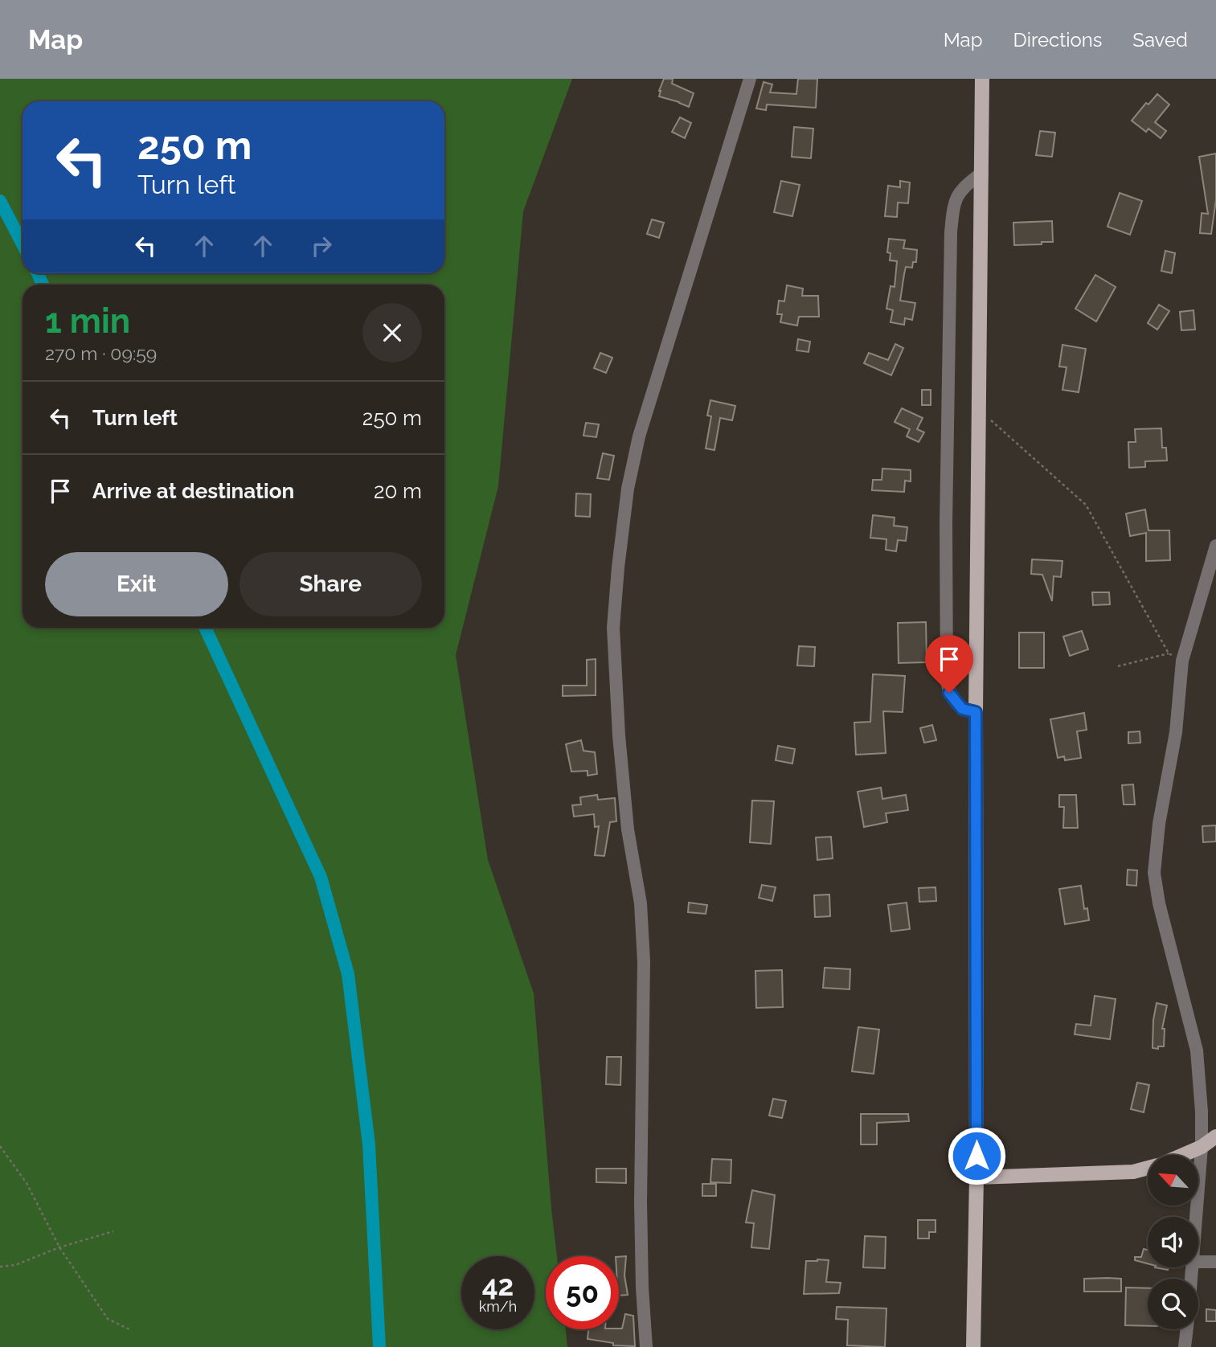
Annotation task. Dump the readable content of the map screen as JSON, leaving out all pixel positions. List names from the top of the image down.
{
  "north": "top left",
  "page": {
    "header": "Map",
    "nav": ["Map", "Directions", "Saved"],
    "turn": ["250 m", "Turn left"],
    "heading": ["1 min", "270 m · 09:59"],
    "list": [
      {
        "name": "Turn left",
        "value": "250 m"
      },
      {
        "name": "Arrive at destination",
        "value": "20 m"
      }
    ],
    "buttons": ["Exit", "Share"],
    "speed": "42 km/h",
    "limit": "50"
  }
}
